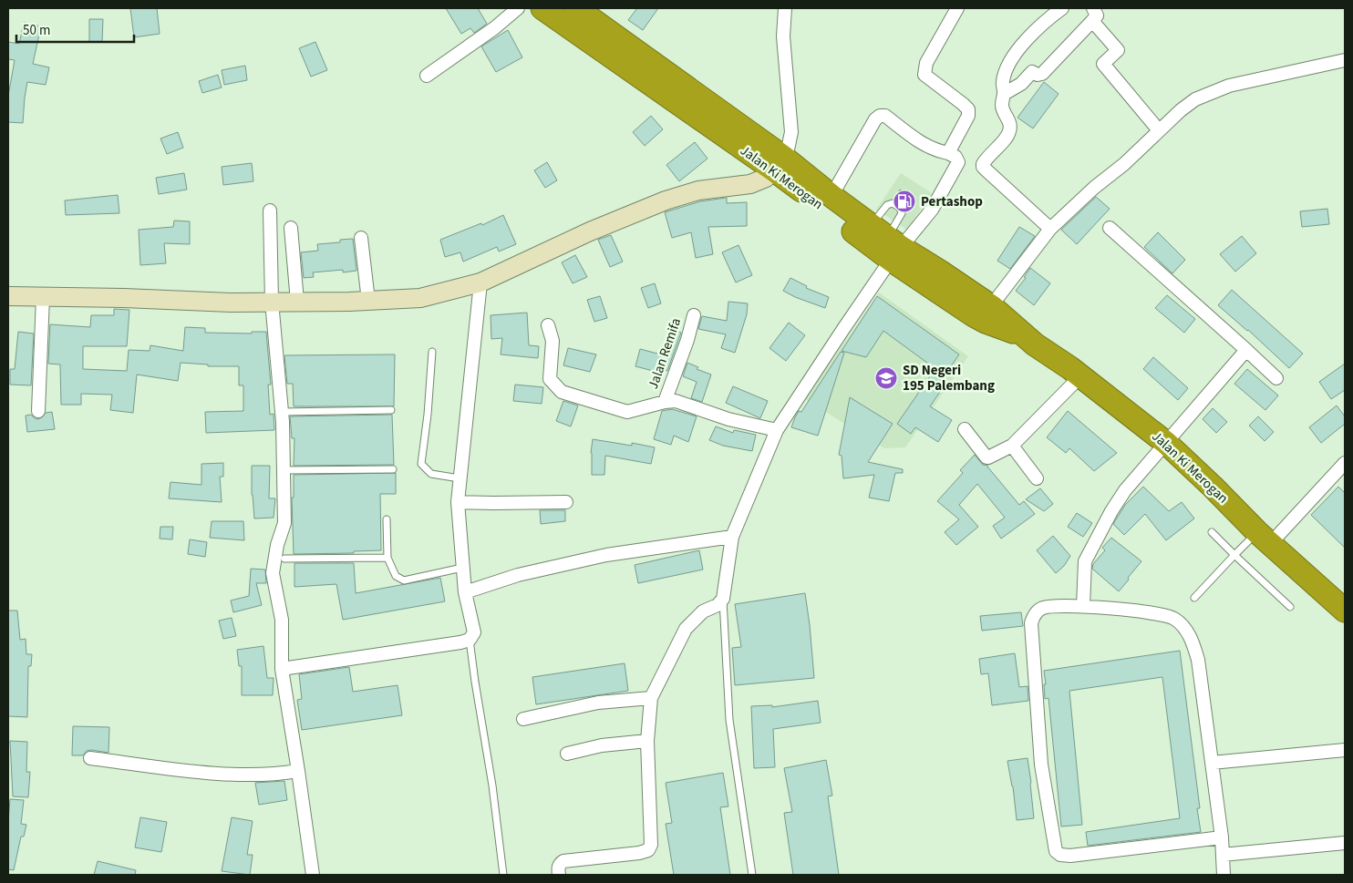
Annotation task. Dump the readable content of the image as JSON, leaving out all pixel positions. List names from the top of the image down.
{
  "streets": {
    "highway": ["Jalan Ki Merogan"],
    "street": ["Jalan Remifa"]
  },
  "places": {
    "fuel station": ["Pertashop"],
    "school or university": ["SD Negeri 195 Palembang"]
  },
  "scale_bar": "50 m"
}
